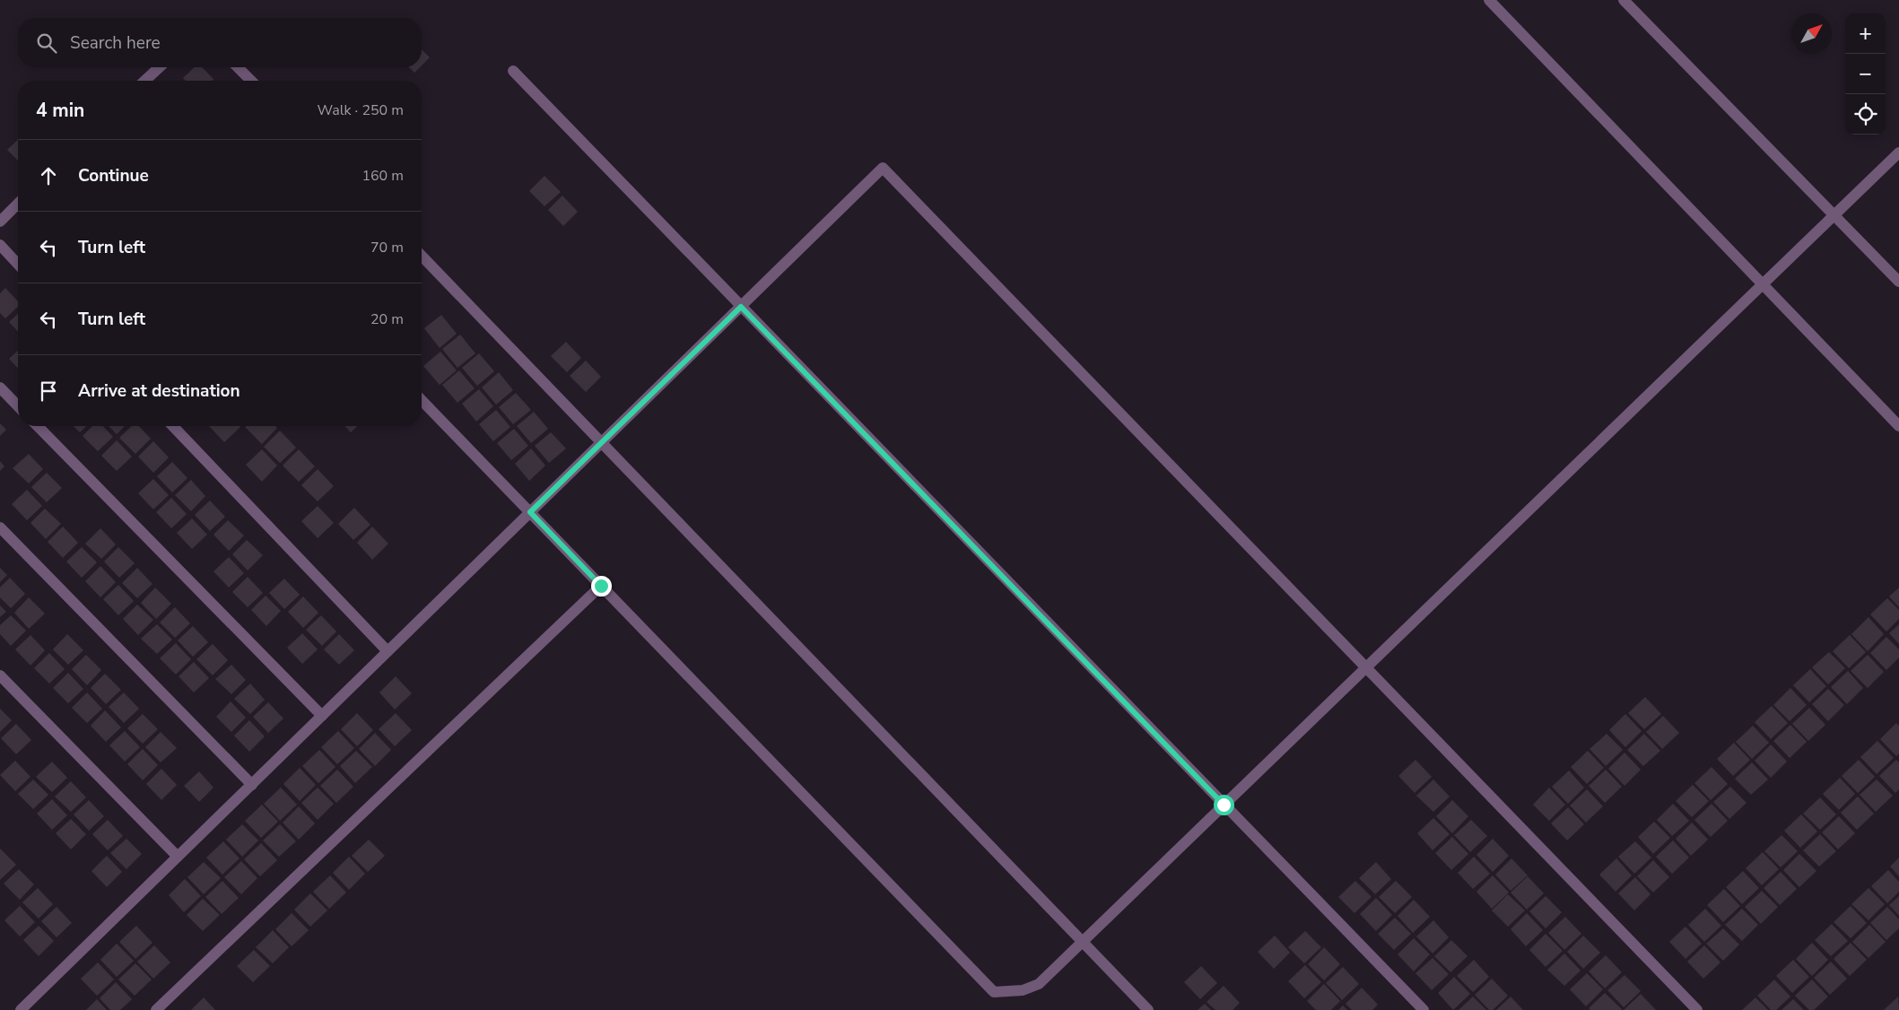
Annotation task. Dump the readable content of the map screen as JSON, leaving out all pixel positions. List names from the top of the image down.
{
  "north": "top right",
  "page": {
    "map_buttons": ["+", "−"],
    "search": "Search here",
    "heading": ["4 min", "Walk · 250 m"],
    "list": [
      ["Continue", "160 m"],
      ["Turn left", "70 m"],
      ["Turn left", "20 m"],
      "Arrive at destination"
    ]
  }
}
